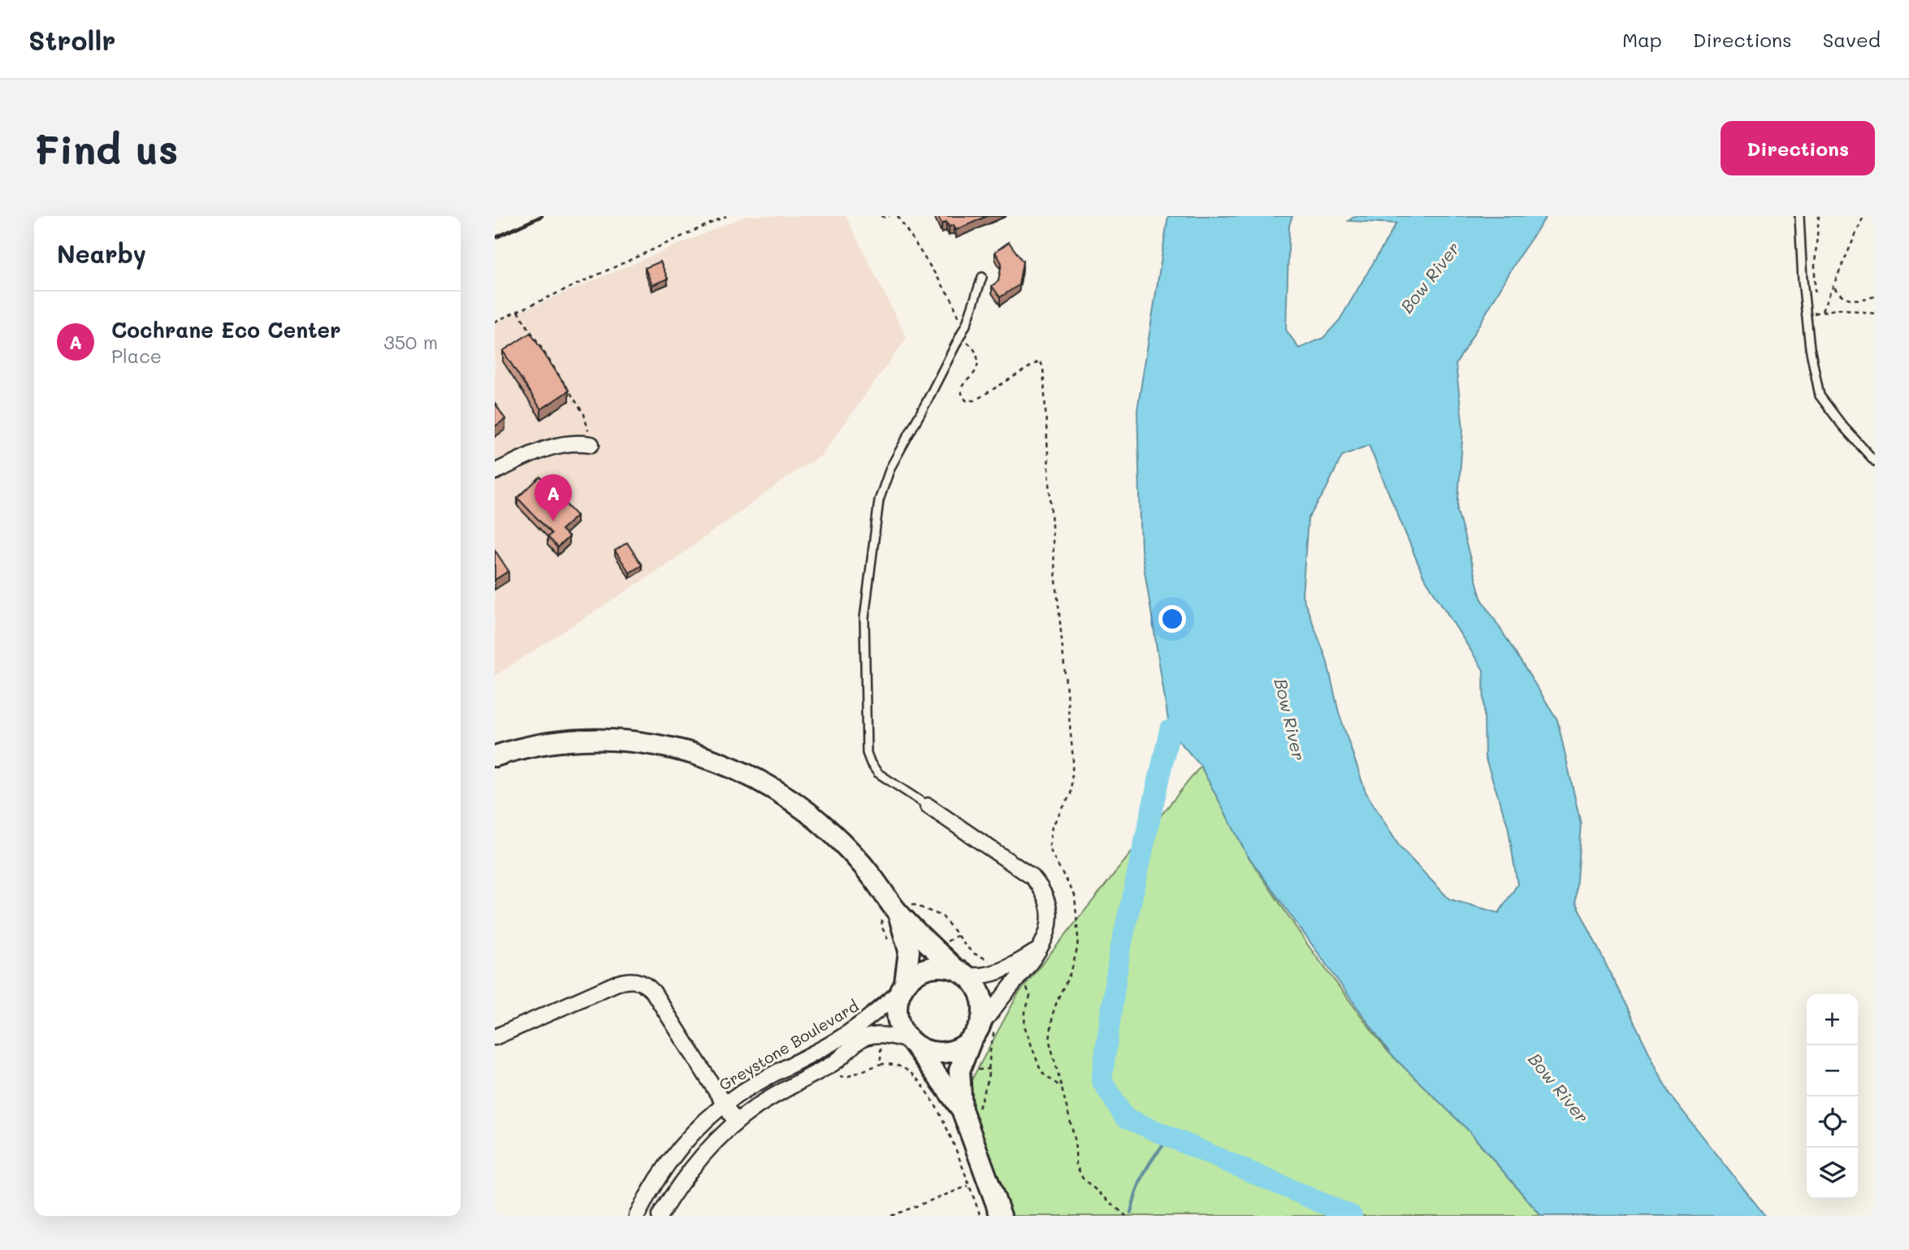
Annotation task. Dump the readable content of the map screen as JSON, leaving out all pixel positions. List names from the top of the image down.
{
  "streets": {
    "street": ["Greystone Boulevard"]
  },
  "water": ["Bow River"],
  "page": {
    "header": "Strollr",
    "nav": ["Map", "Directions", "Saved"],
    "buttons": "Directions",
    "title": "Find us",
    "heading": "Nearby",
    "list": [
      {
        "mark": "A",
        "name": "Cochrane Eco Center",
        "note": "Place",
        "value": "350 m"
      }
    ],
    "pins": "A",
    "map_buttons": ["+", "−"]
  }
}
